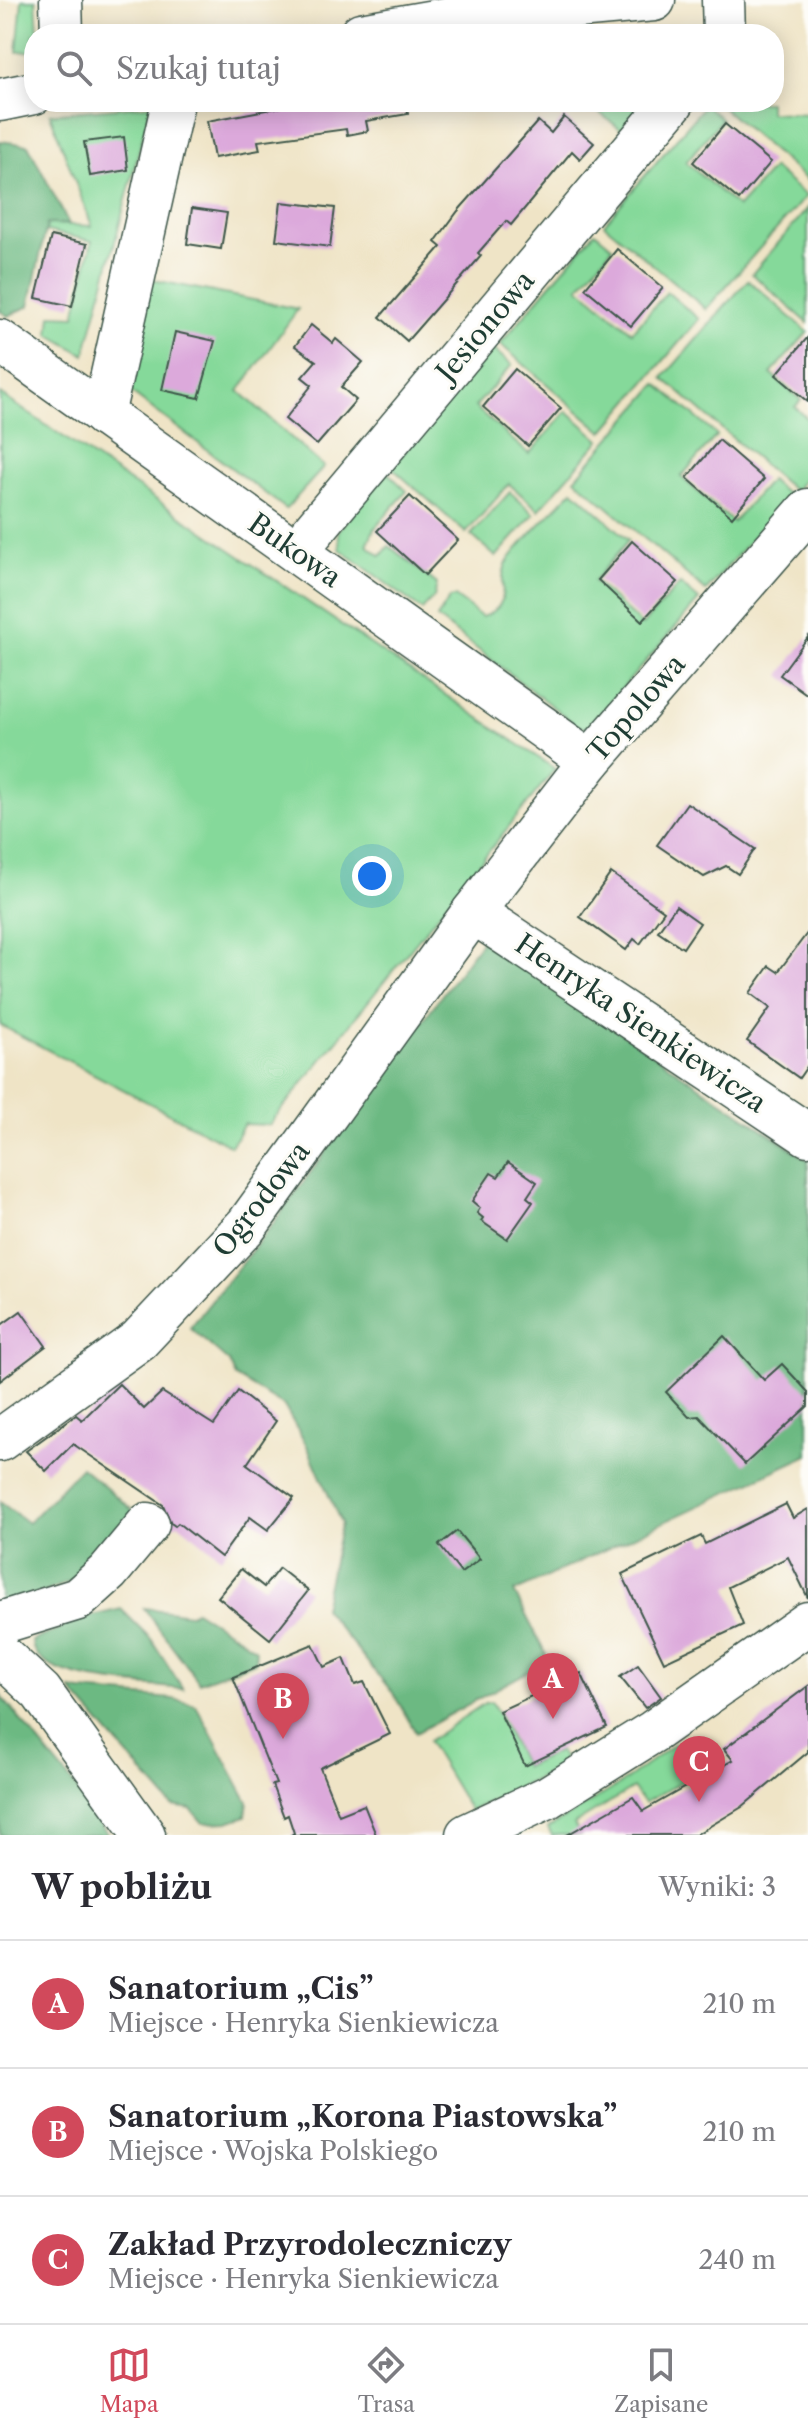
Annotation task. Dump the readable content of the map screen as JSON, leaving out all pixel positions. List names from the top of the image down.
{
  "streets": {
    "street": [
      "Jesionowa",
      "Bukowa",
      "Topolowa",
      "Henryka Sienkiewicza",
      "Ogrodowa"
    ]
  },
  "crossings": [
    ["Jesionowa", "Bukowa"],
    ["Bukowa", "Topolowa"],
    ["Topolowa", "Henryka Sienkiewicza"],
    ["Topolowa", "Ogrodowa"],
    ["Henryka Sienkiewicza", "Ogrodowa"]
  ],
  "page": {
    "search": "Szukaj tutaj",
    "pins": ["A", "B", "C"],
    "heading": ["W pobliżu", "Wyniki: 3"],
    "list": [
      {
        "mark": "A",
        "name": "Sanatorium „Cis”",
        "note": "Miejsce · Henryka Sienkiewicza",
        "value": "210 m"
      },
      {
        "mark": "B",
        "name": "Sanatorium „Korona Piastowska”",
        "note": "Miejsce · Wojska Polskiego",
        "value": "210 m"
      },
      {
        "mark": "C",
        "name": "Zakład Przyrodoleczniczy",
        "note": "Miejsce · Henryka Sienkiewicza",
        "value": "240 m"
      }
    ],
    "nav": ["Mapa", "Trasa", "Zapisane"]
  }
}
